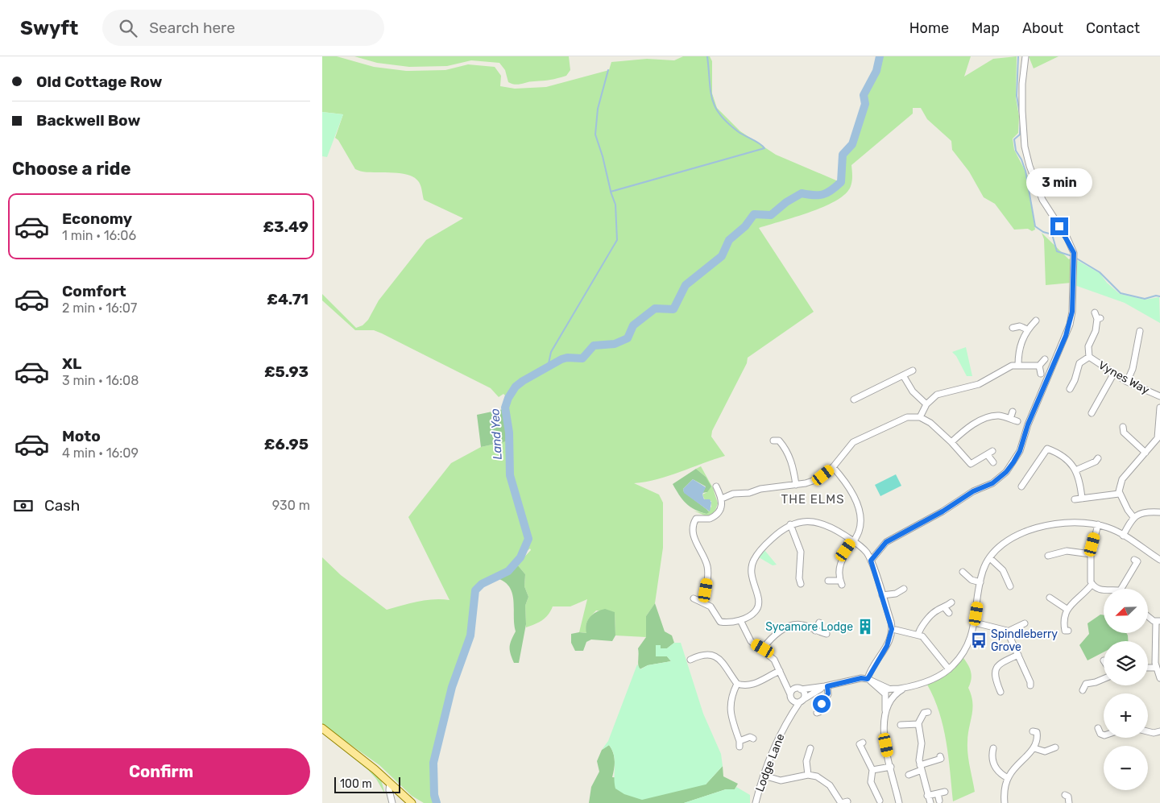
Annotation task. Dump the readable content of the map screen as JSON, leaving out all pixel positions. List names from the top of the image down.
{
  "streets": {
    "street": ["Vynes Way", "Lodge Lane"]
  },
  "districts": ["THE ELMS"],
  "water": ["Land Yeo"],
  "places": {
    "building": ["Sycamore Lodge"],
    "bus stop": ["Spindleberry Grove"]
  },
  "scale_bar": "100 m",
  "north": "bottom left",
  "page": {
    "header": "Swyft",
    "search": "Search here",
    "nav": [
      "Home",
      "Map",
      "About",
      "Contact"
    ],
    "banner": ["Old Cottage Row", "Backwell Bow"],
    "heading": "Choose a ride",
    "bubble": "3 min",
    "list": [
      {
        "name": "Economy",
        "note": "1 min · 16:06",
        "value": "£3.49"
      },
      {
        "name": "Comfort",
        "note": "2 min · 16:07",
        "value": "£4.71"
      },
      {
        "name": "XL",
        "note": "3 min · 16:08",
        "value": "£5.93"
      },
      {
        "name": "Moto",
        "note": "4 min · 16:09",
        "value": "£6.95"
      }
    ],
    "pay": ["Cash", "930 m"],
    "map_buttons": ["+", "−"],
    "buttons": "Confirm",
    "scale": "100 m"
  }
}
